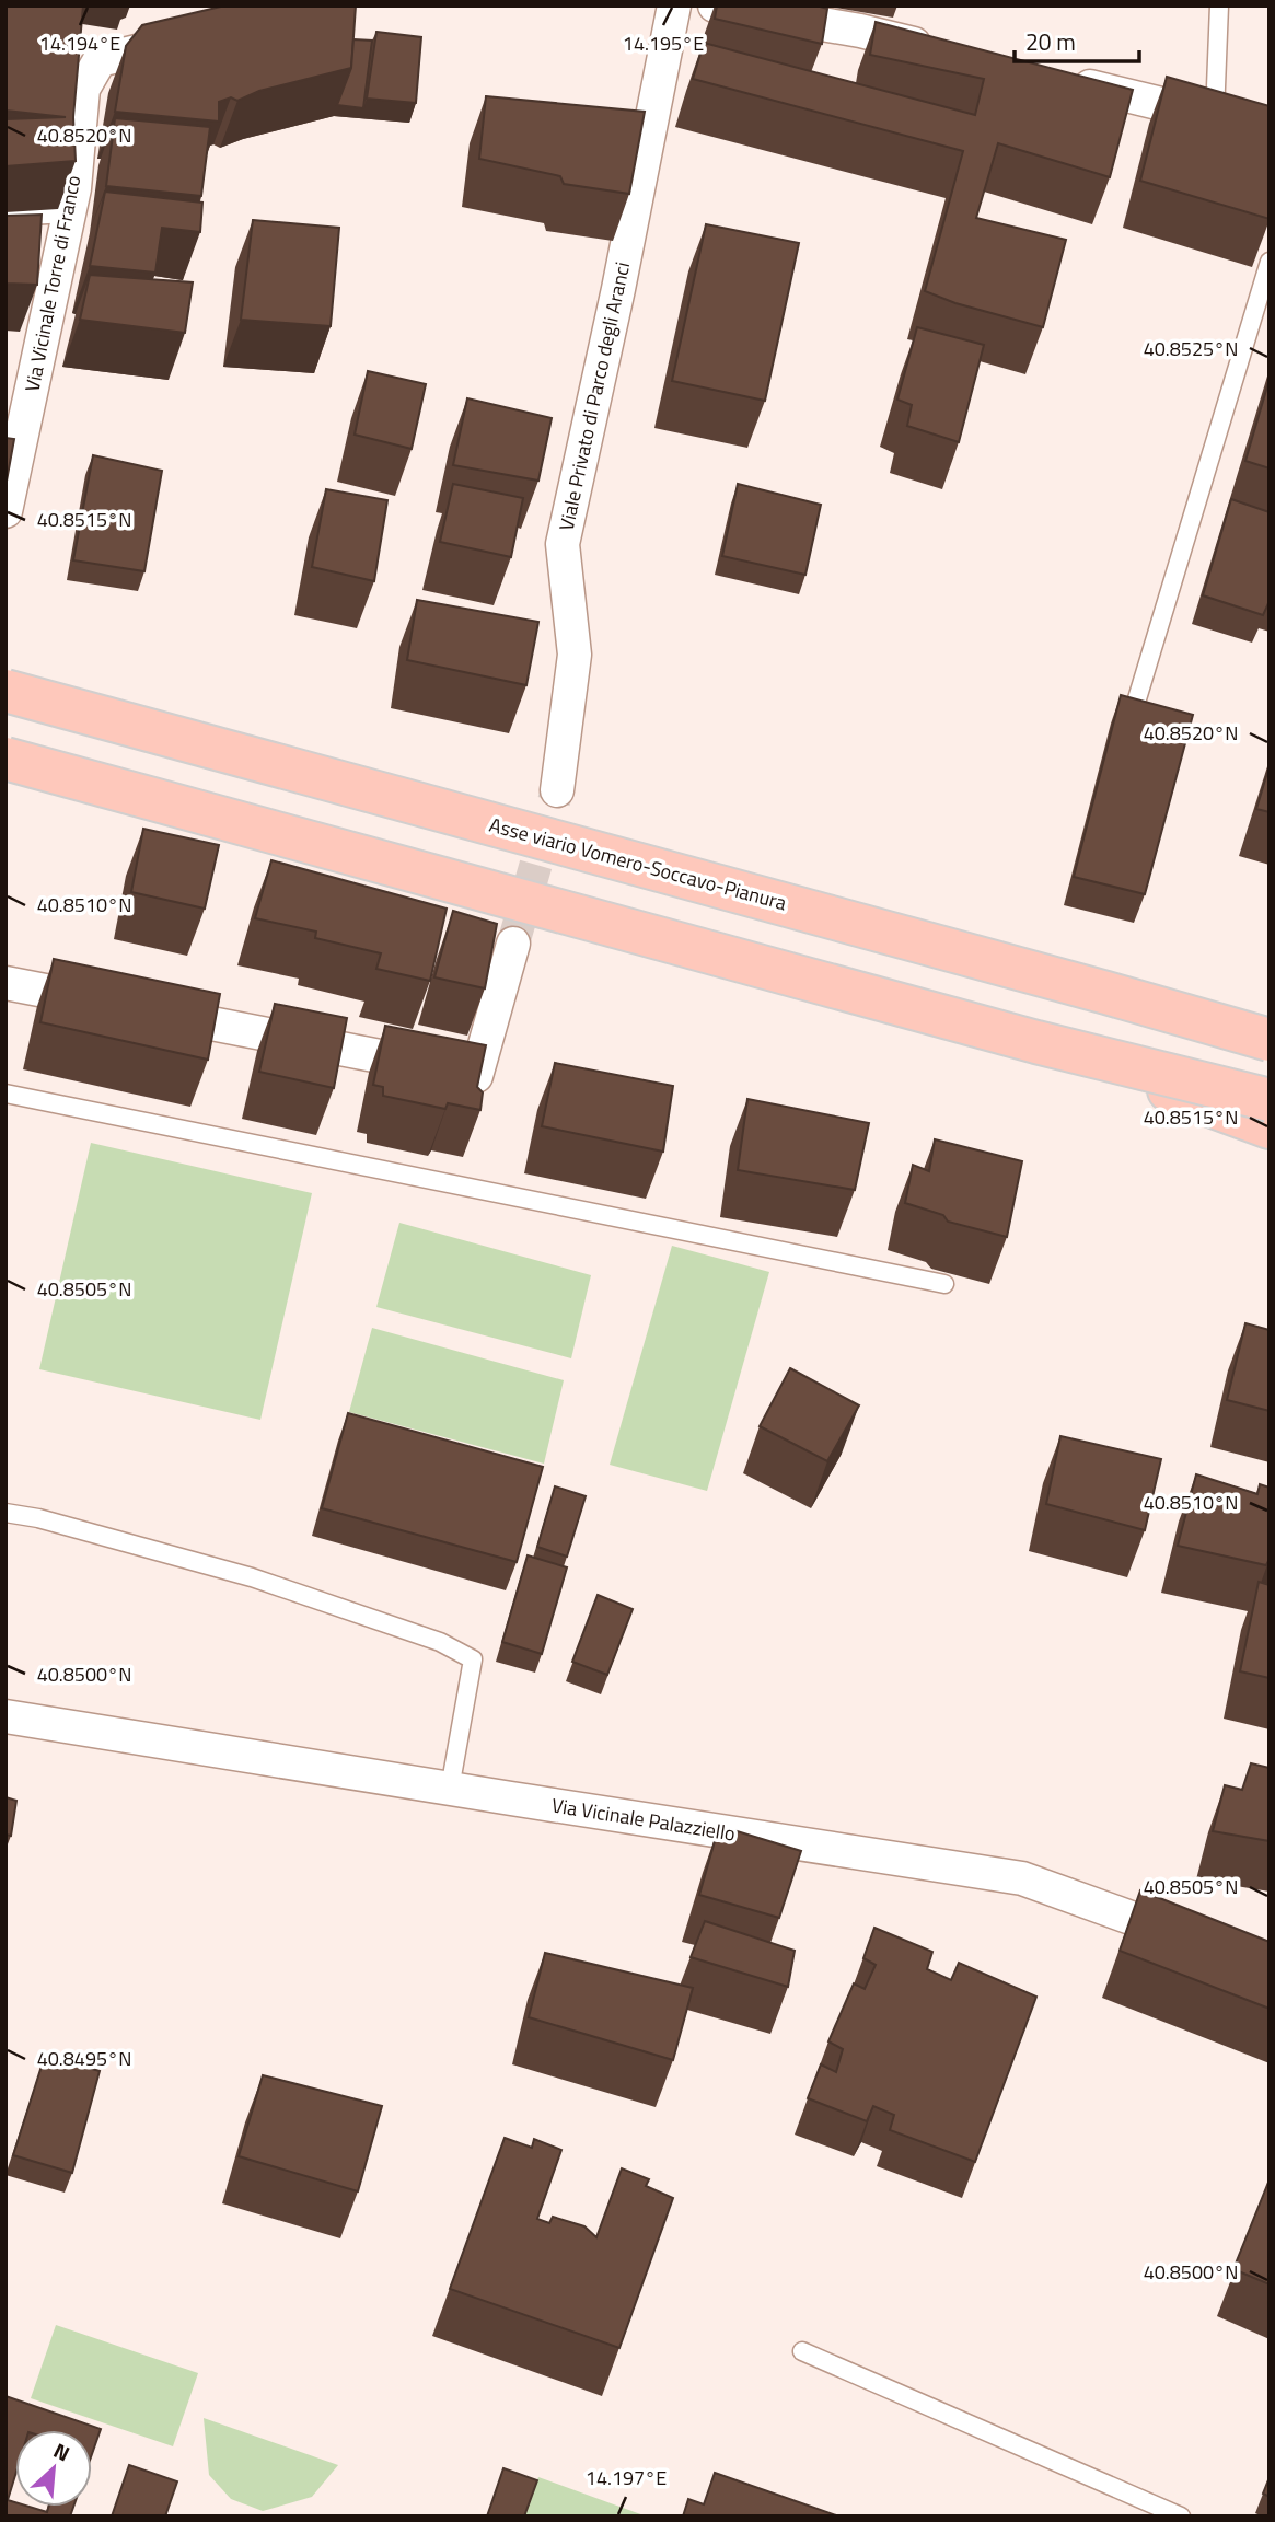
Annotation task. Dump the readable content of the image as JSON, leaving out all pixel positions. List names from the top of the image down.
{
  "streets": {
    "highway": ["Asse viario Vomero-Soccavo-Pianura"],
    "street": ["Via Vicinale Torre di Franco", "Viale Privato di Parco degli Aranci", "Via Vicinale Palazziello"]
  },
  "scale_bar": "20 m",
  "north": "top right",
  "coordinates": [
    "14.194°E",
    "14.195°E",
    "40.8520°N",
    "40.8525°N",
    "40.8515°N",
    "40.8510°N",
    "40.8505°N",
    "40.8500°N",
    "40.8495°N",
    "14.197°E"
  ]
}
